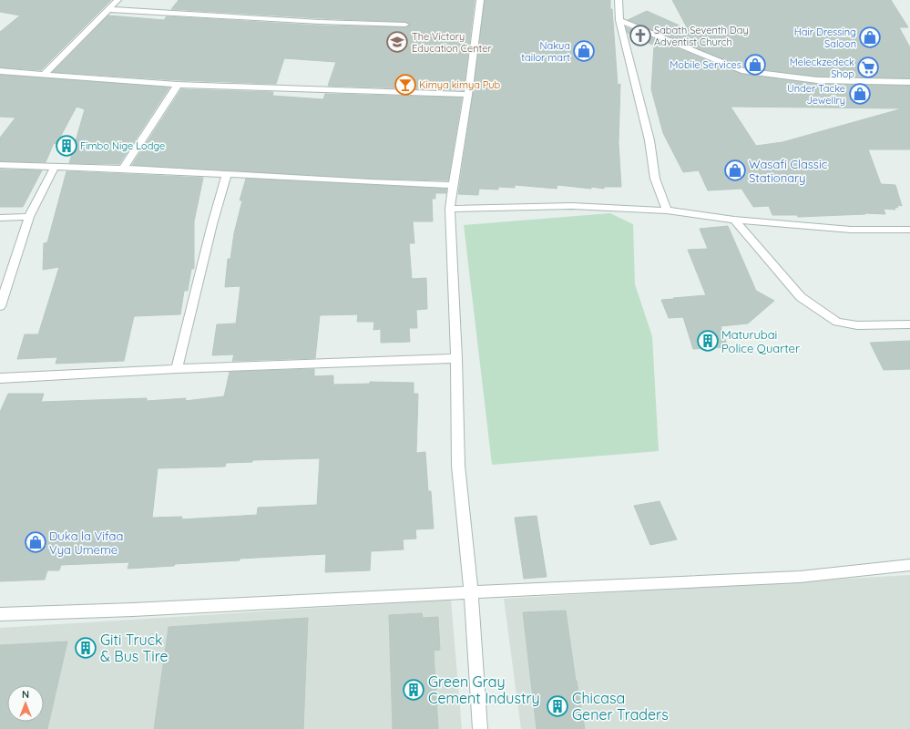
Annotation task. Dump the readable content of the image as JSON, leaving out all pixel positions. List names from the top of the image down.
{
  "places": {
    "church": ["Sabath Seventh Day Adventist Church"],
    "shop": [
      "Hair Dressing Saloon",
      "Nakua tailor mart",
      "Mobile Services",
      "Under Tacke Jewellry",
      "Wasafi Classic Stationary",
      "Duka la Vifaa Vya Umeme"
    ],
    "school or university": ["The Victory Education Center"],
    "supermarket": ["Meleckzedeck Shop"],
    "bar": ["Kimya kimya Pub"],
    "building": [
      "Fimbo Nige Lodge",
      "Maturubai Police Quarter",
      "Giti Truck & Bus Tire",
      "Green Gray Cement Industry",
      "Chicasa Gener Traders"
    ]
  },
  "north": "top"
}
